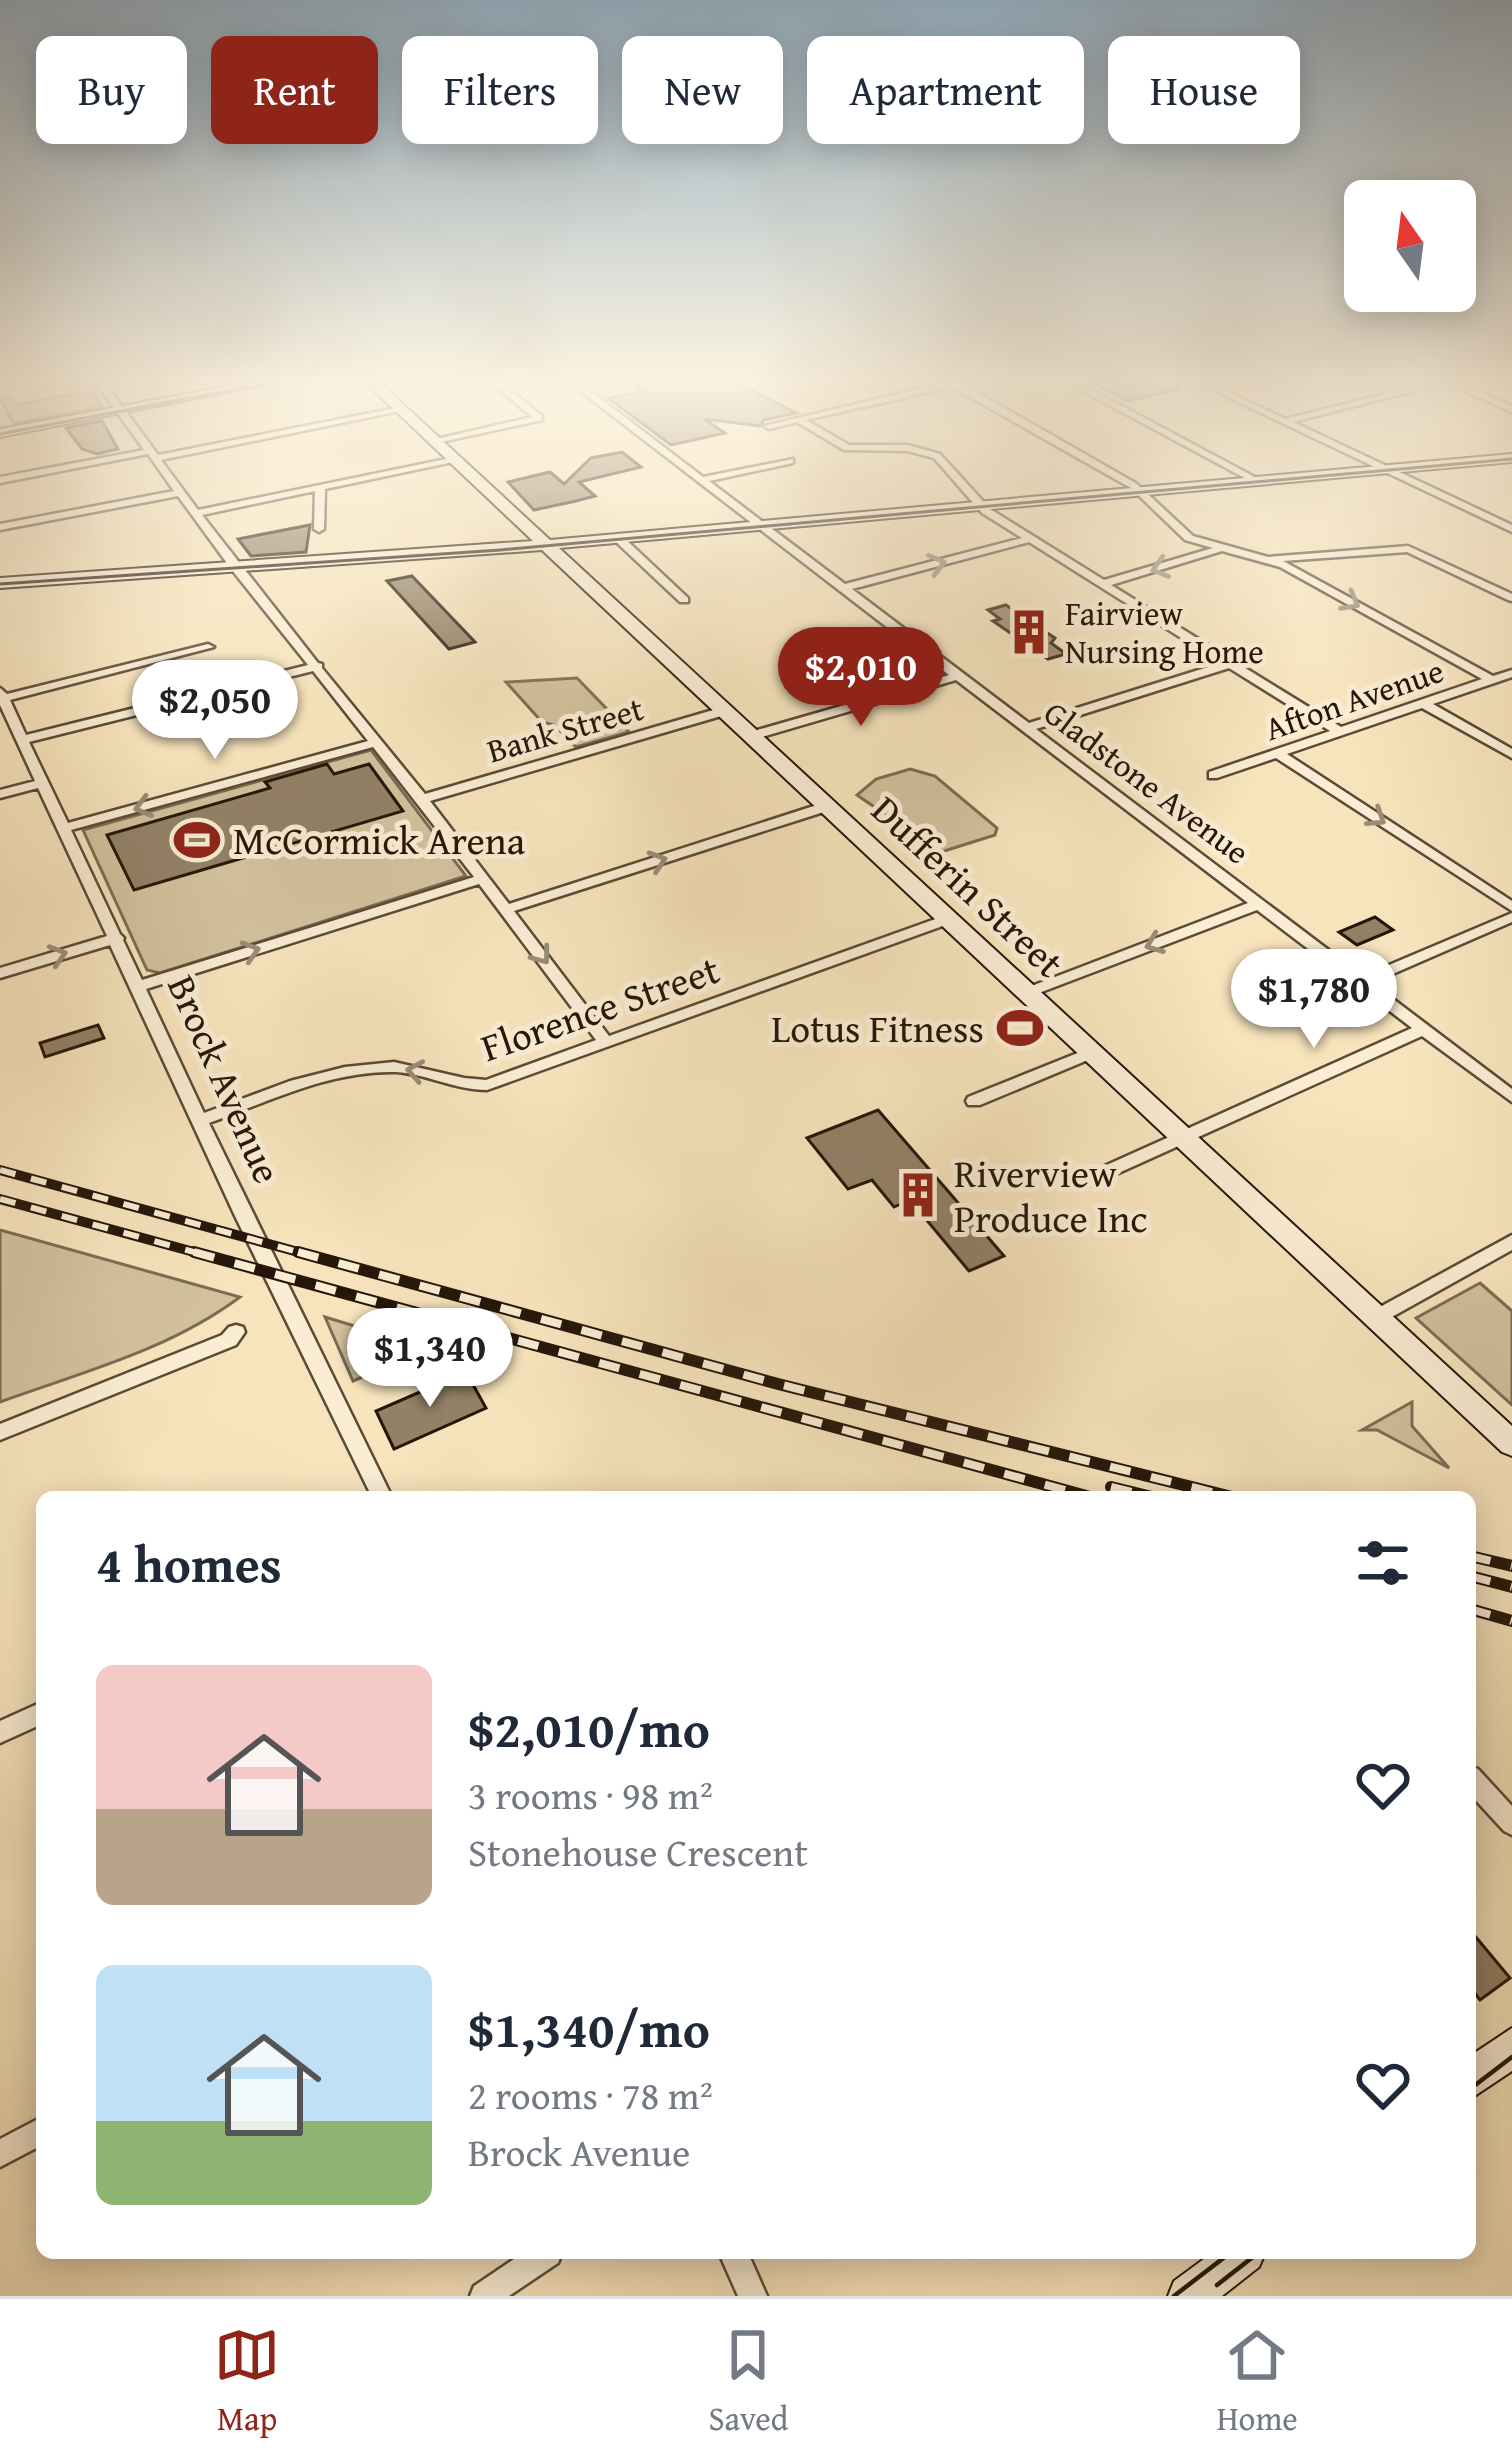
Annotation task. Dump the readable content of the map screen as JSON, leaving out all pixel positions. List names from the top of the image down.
{
  "streets": {
    "main road": ["Dufferin Street"],
    "street": [
      "Afton Avenue",
      "Bank Street",
      "Gladstone Avenue",
      "Florence Street",
      "Brock Avenue"
    ]
  },
  "crossings": [
    ["Bank Street", "Dufferin Street"],
    ["Dufferin Street", "Florence Street"],
    ["Florence Street", "Brock Avenue"]
  ],
  "places": {
    "building": ["Fairview Nursing Home", "Riverview Produce Inc"],
    "sports": ["McCormick Arena", "Lotus Fitness"]
  },
  "north": "top",
  "page": {
    "chip": [
      "Buy",
      "Rent",
      "Filters",
      "New",
      "Apartment",
      "House"
    ],
    "price": [
      "$2,010",
      "$2,050",
      "$1,780",
      "$1,340"
    ],
    "heading": "4 homes",
    "list": [
      {
        "name": "$2,010/mo",
        "note": "3 rooms · 98 m² · Stonehouse Crescent"
      },
      {
        "name": "$1,340/mo",
        "note": "2 rooms · 78 m² · Brock Avenue"
      }
    ],
    "tabs": ["Map", "Saved", "Home"]
  }
}
